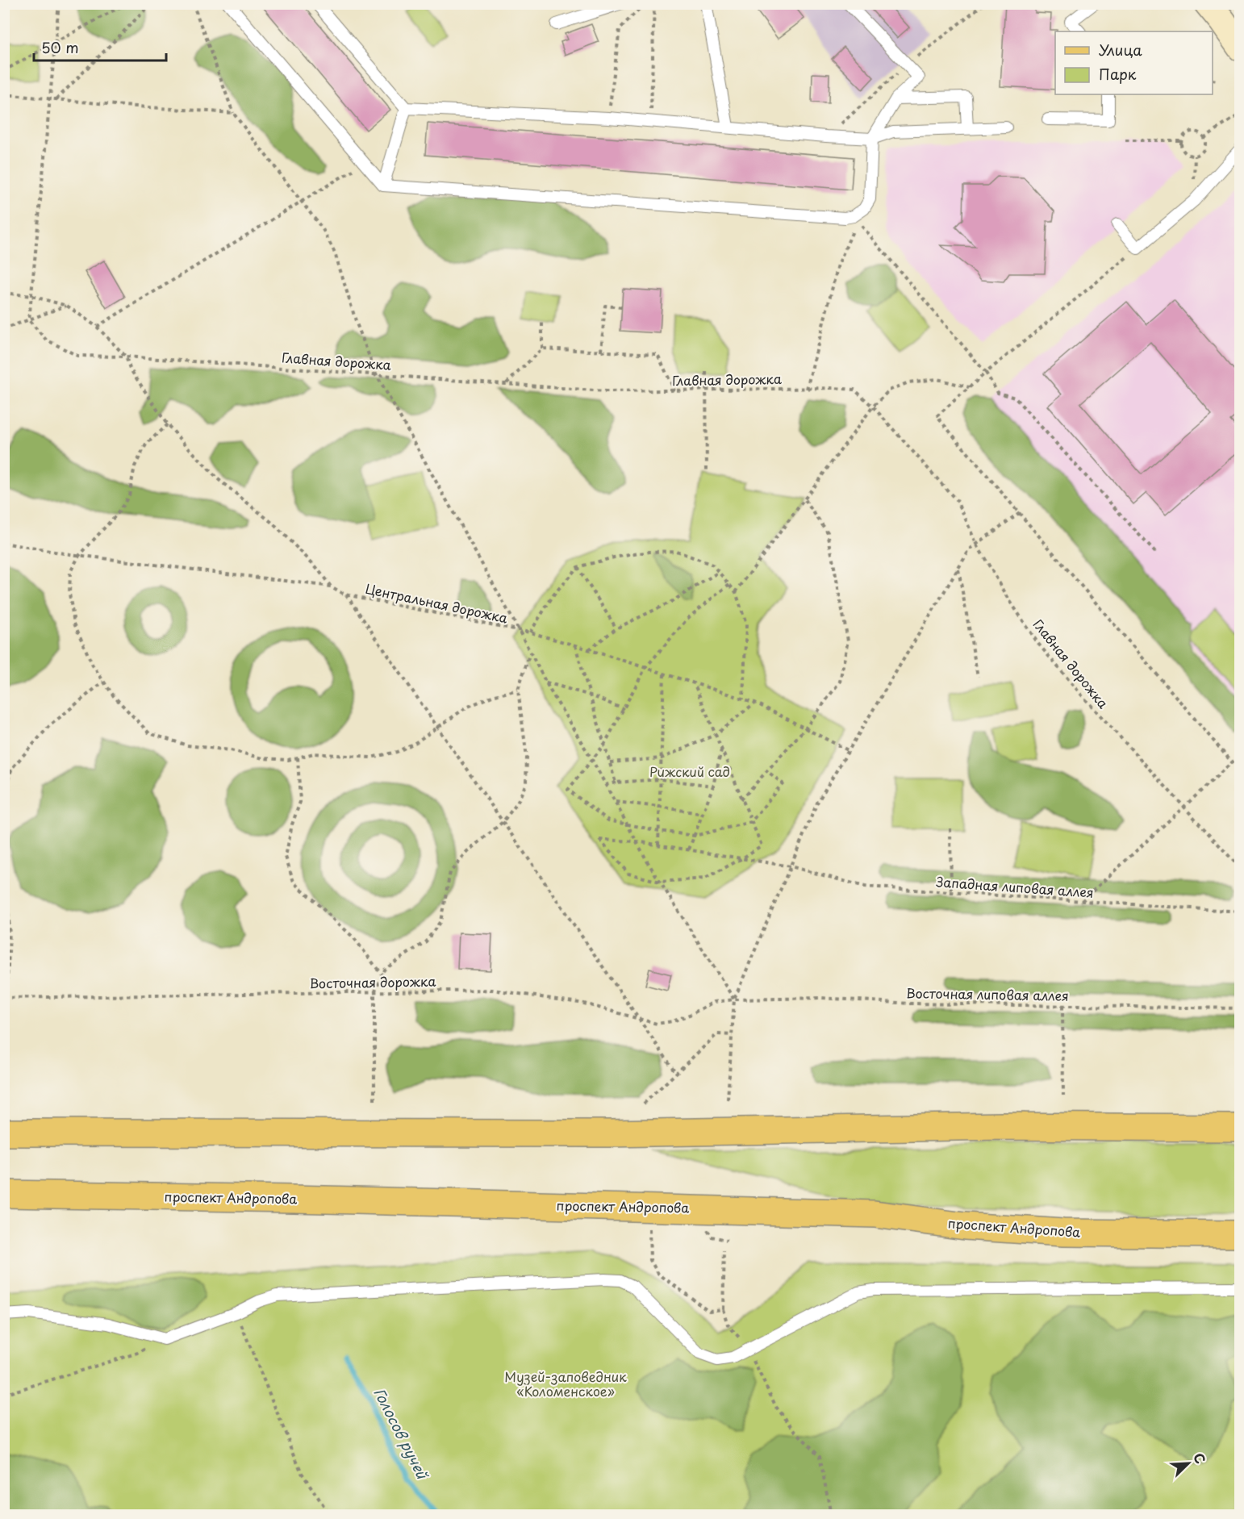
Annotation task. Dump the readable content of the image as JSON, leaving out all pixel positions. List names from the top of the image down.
{
  "streets": {
    "main road": ["проспект Андропова"],
    "path": [
      "Главная дорожка",
      "Центральная дорожка",
      "Западная липовая аллея",
      "Восточная дорожка",
      "Восточная липовая аллея"
    ]
  },
  "crossings": [
    ["Восточная дорожка", "Восточная липовая аллея"]
  ],
  "water": ["Голосов ручей"],
  "parks": ["Рижский сад", "Музей-заповедник «Коломенское»"],
  "legend": ["Улица", "Парк"],
  "scale_bar": "50 m",
  "north": "top right"
}
